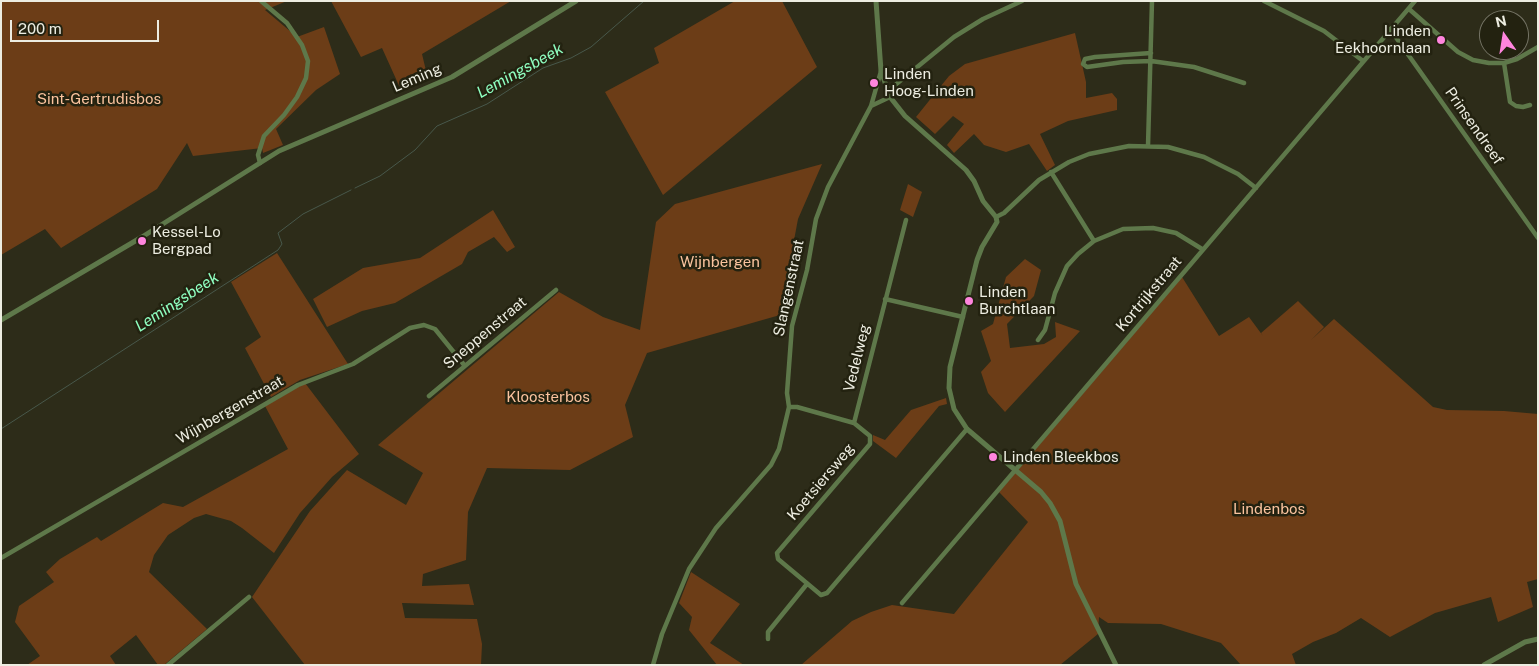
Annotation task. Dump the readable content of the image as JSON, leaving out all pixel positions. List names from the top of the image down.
{
  "streets": {
    "street": [
      "Leming",
      "Prinsendreef",
      "Slangenstraat",
      "Kortrijkstraat",
      "Sneppenstraat",
      "Vedelweg",
      "Wijnbergenstraat",
      "Koetsiersweg"
    ]
  },
  "crossings": [
    ["Prinsendreef", "Kortrijkstraat"],
    ["Slangenstraat", "Koetsiersweg"],
    ["Sneppenstraat", "Wijnbergenstraat"],
    ["Vedelweg", "Koetsiersweg"]
  ],
  "water": ["Lemingsbeek"],
  "parks": [
    "Sint-Gertrudisbos",
    "Wijnbergen",
    "Kloosterbos",
    "Lindenbos"
  ],
  "places": [
    "Linden Eekhoornlaan",
    "Linden Hoog-Linden",
    "Kessel-Lo Bergpad",
    "Linden Burchtlaan",
    "Linden Bleekbos"
  ],
  "scale_bar": "200 m",
  "north": "top"
}
